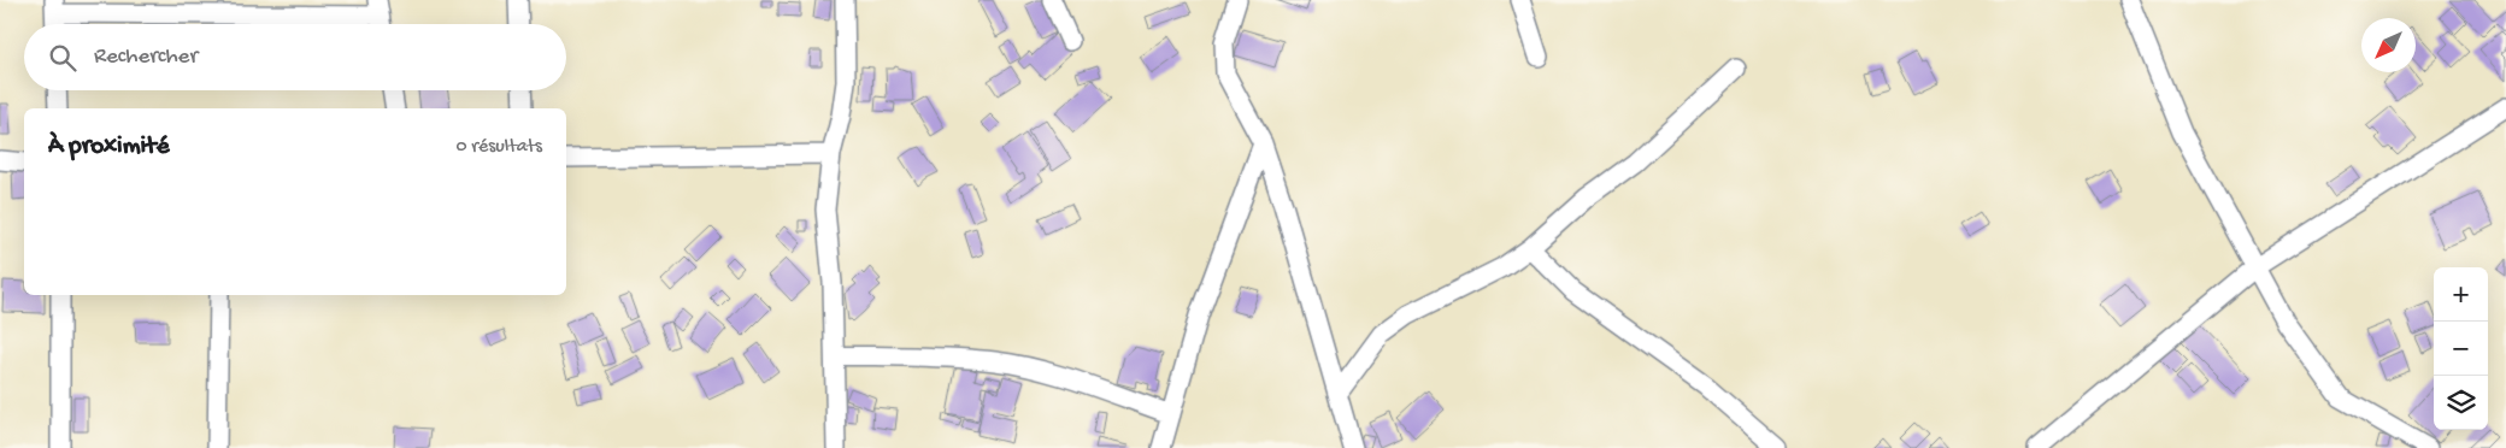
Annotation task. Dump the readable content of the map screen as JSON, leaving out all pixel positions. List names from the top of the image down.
{
  "north": "bottom left",
  "page": {
    "search": "Rechercher",
    "heading": ["À proximité", "0 résultats"],
    "map_buttons": ["+", "−"]
  }
}
